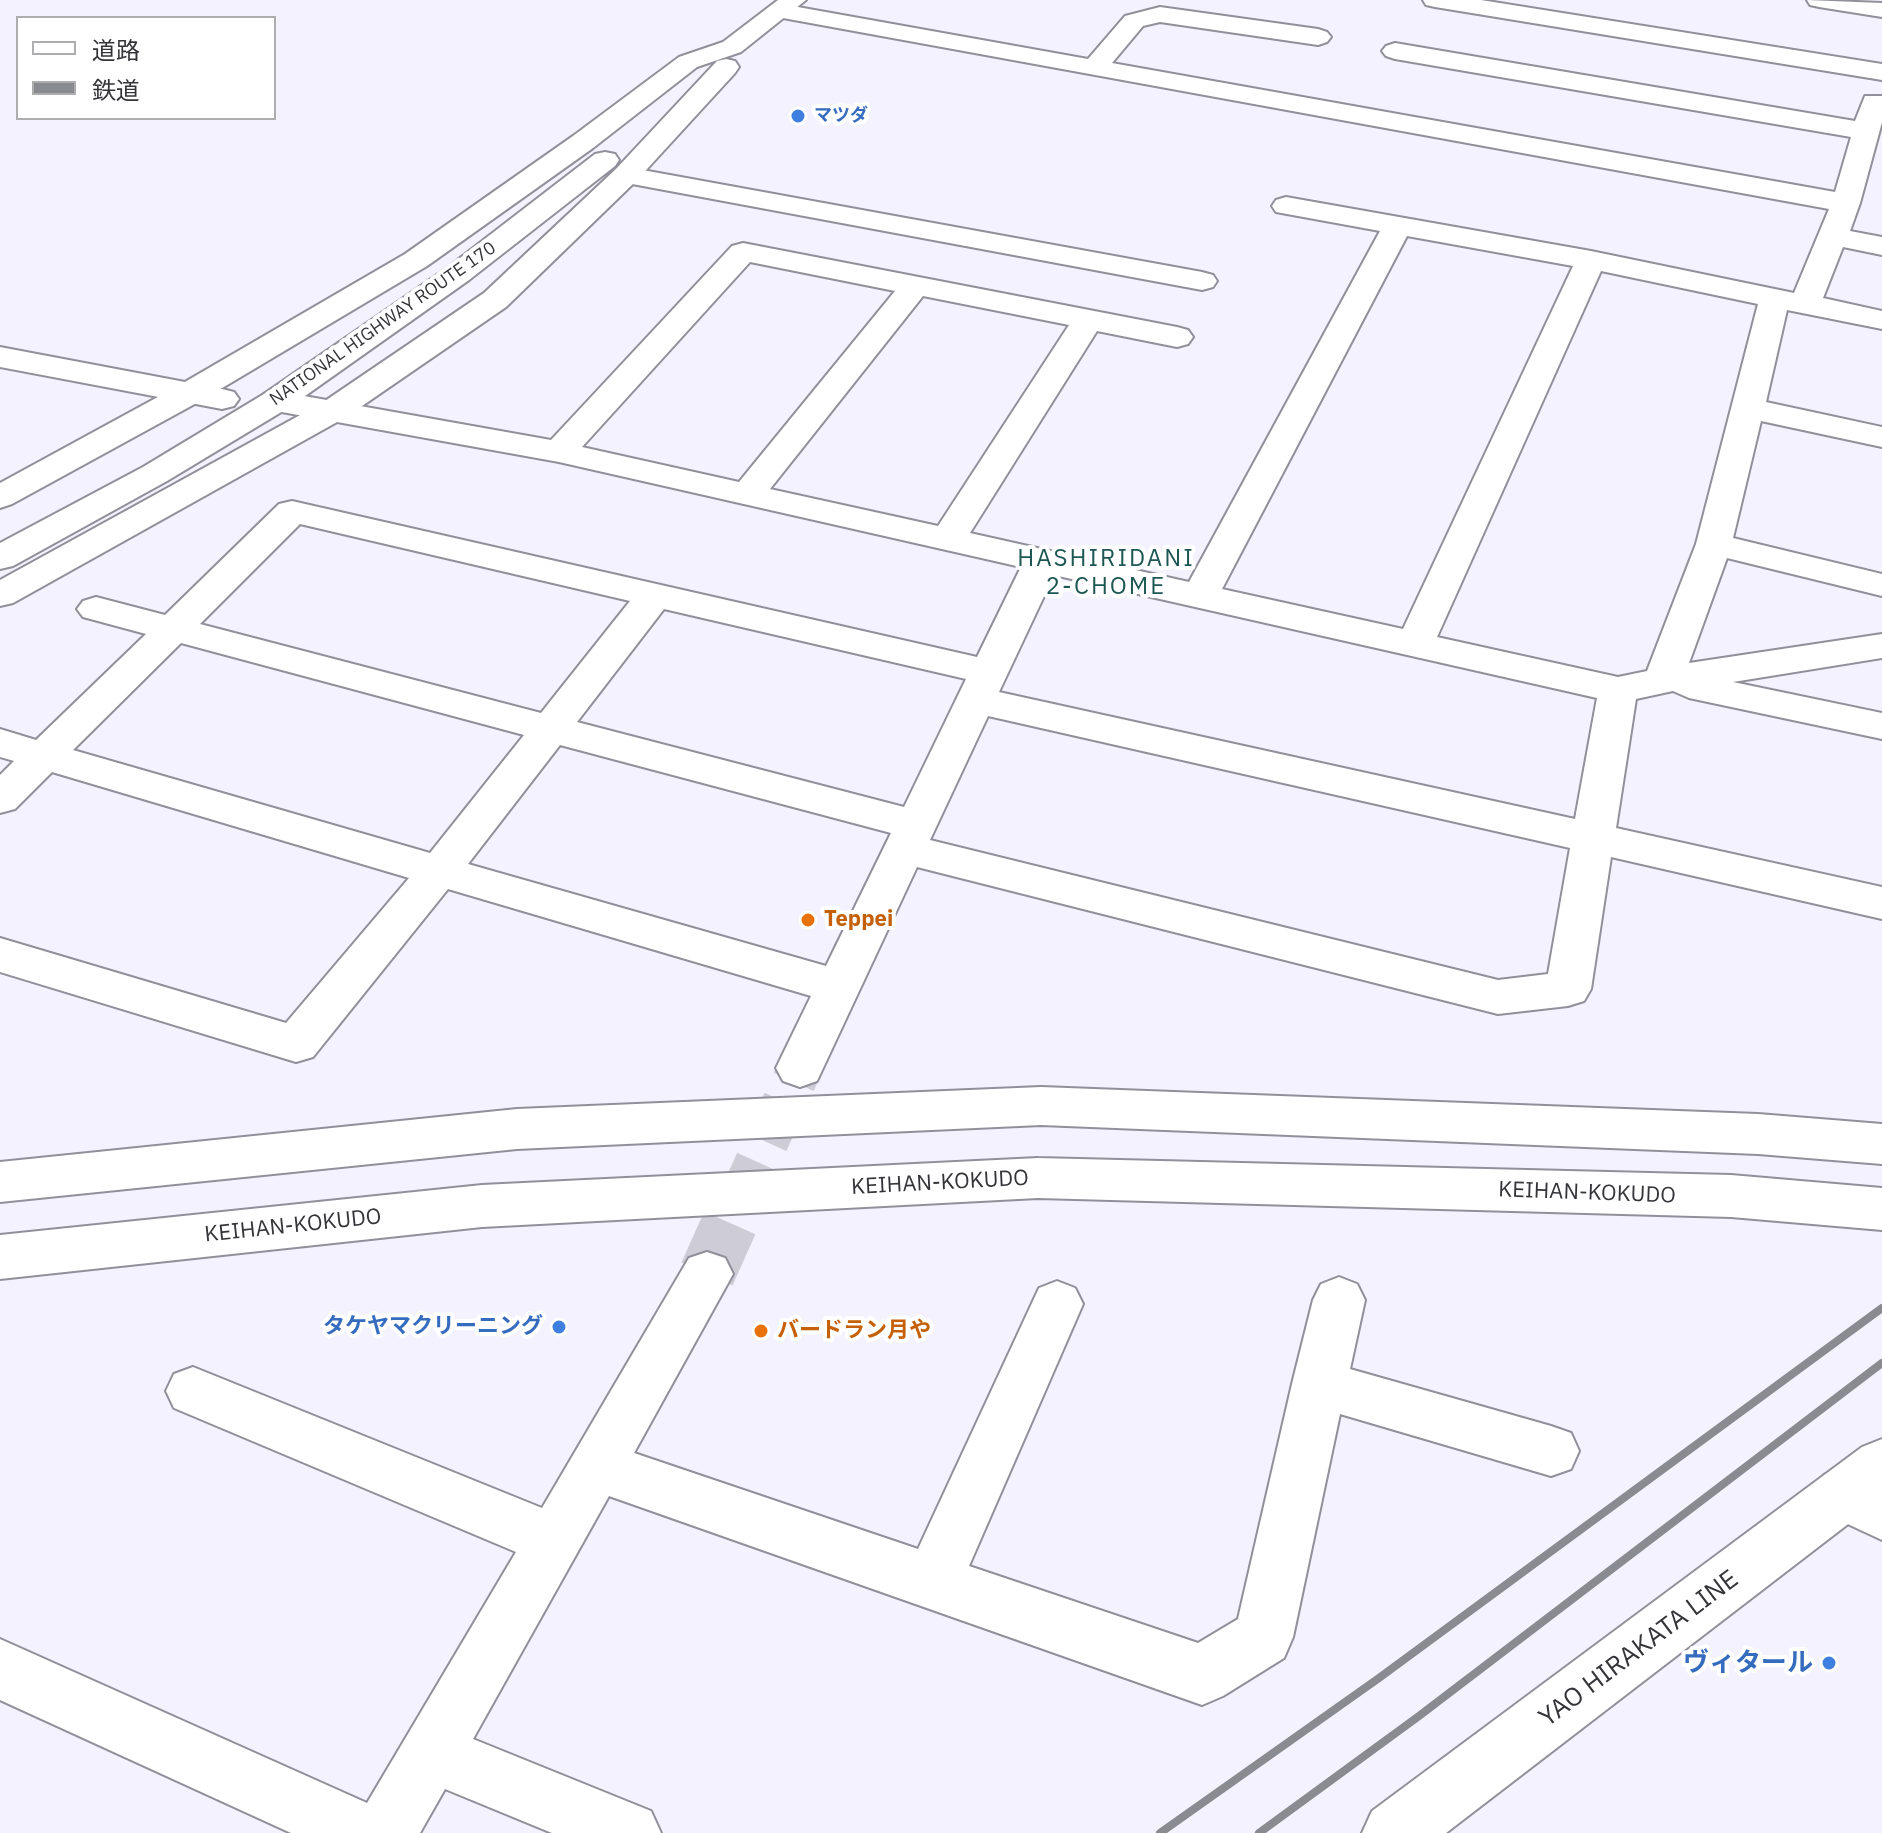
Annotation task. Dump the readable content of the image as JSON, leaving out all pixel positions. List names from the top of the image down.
{
  "streets": {
    "main road": ["NATIONAL HIGHWAY ROUTE 170", "KEIHAN-KOKUDO", "YAO HIRAKATA LINE"]
  },
  "districts": ["HASHIRIDANI 2-CHOME"],
  "places": [
    "マツダ",
    "Teppei",
    "タケヤマクリーニング",
    "バードラン月や",
    "ヴィタール"
  ],
  "legend": ["道路", "鉄道"]
}
